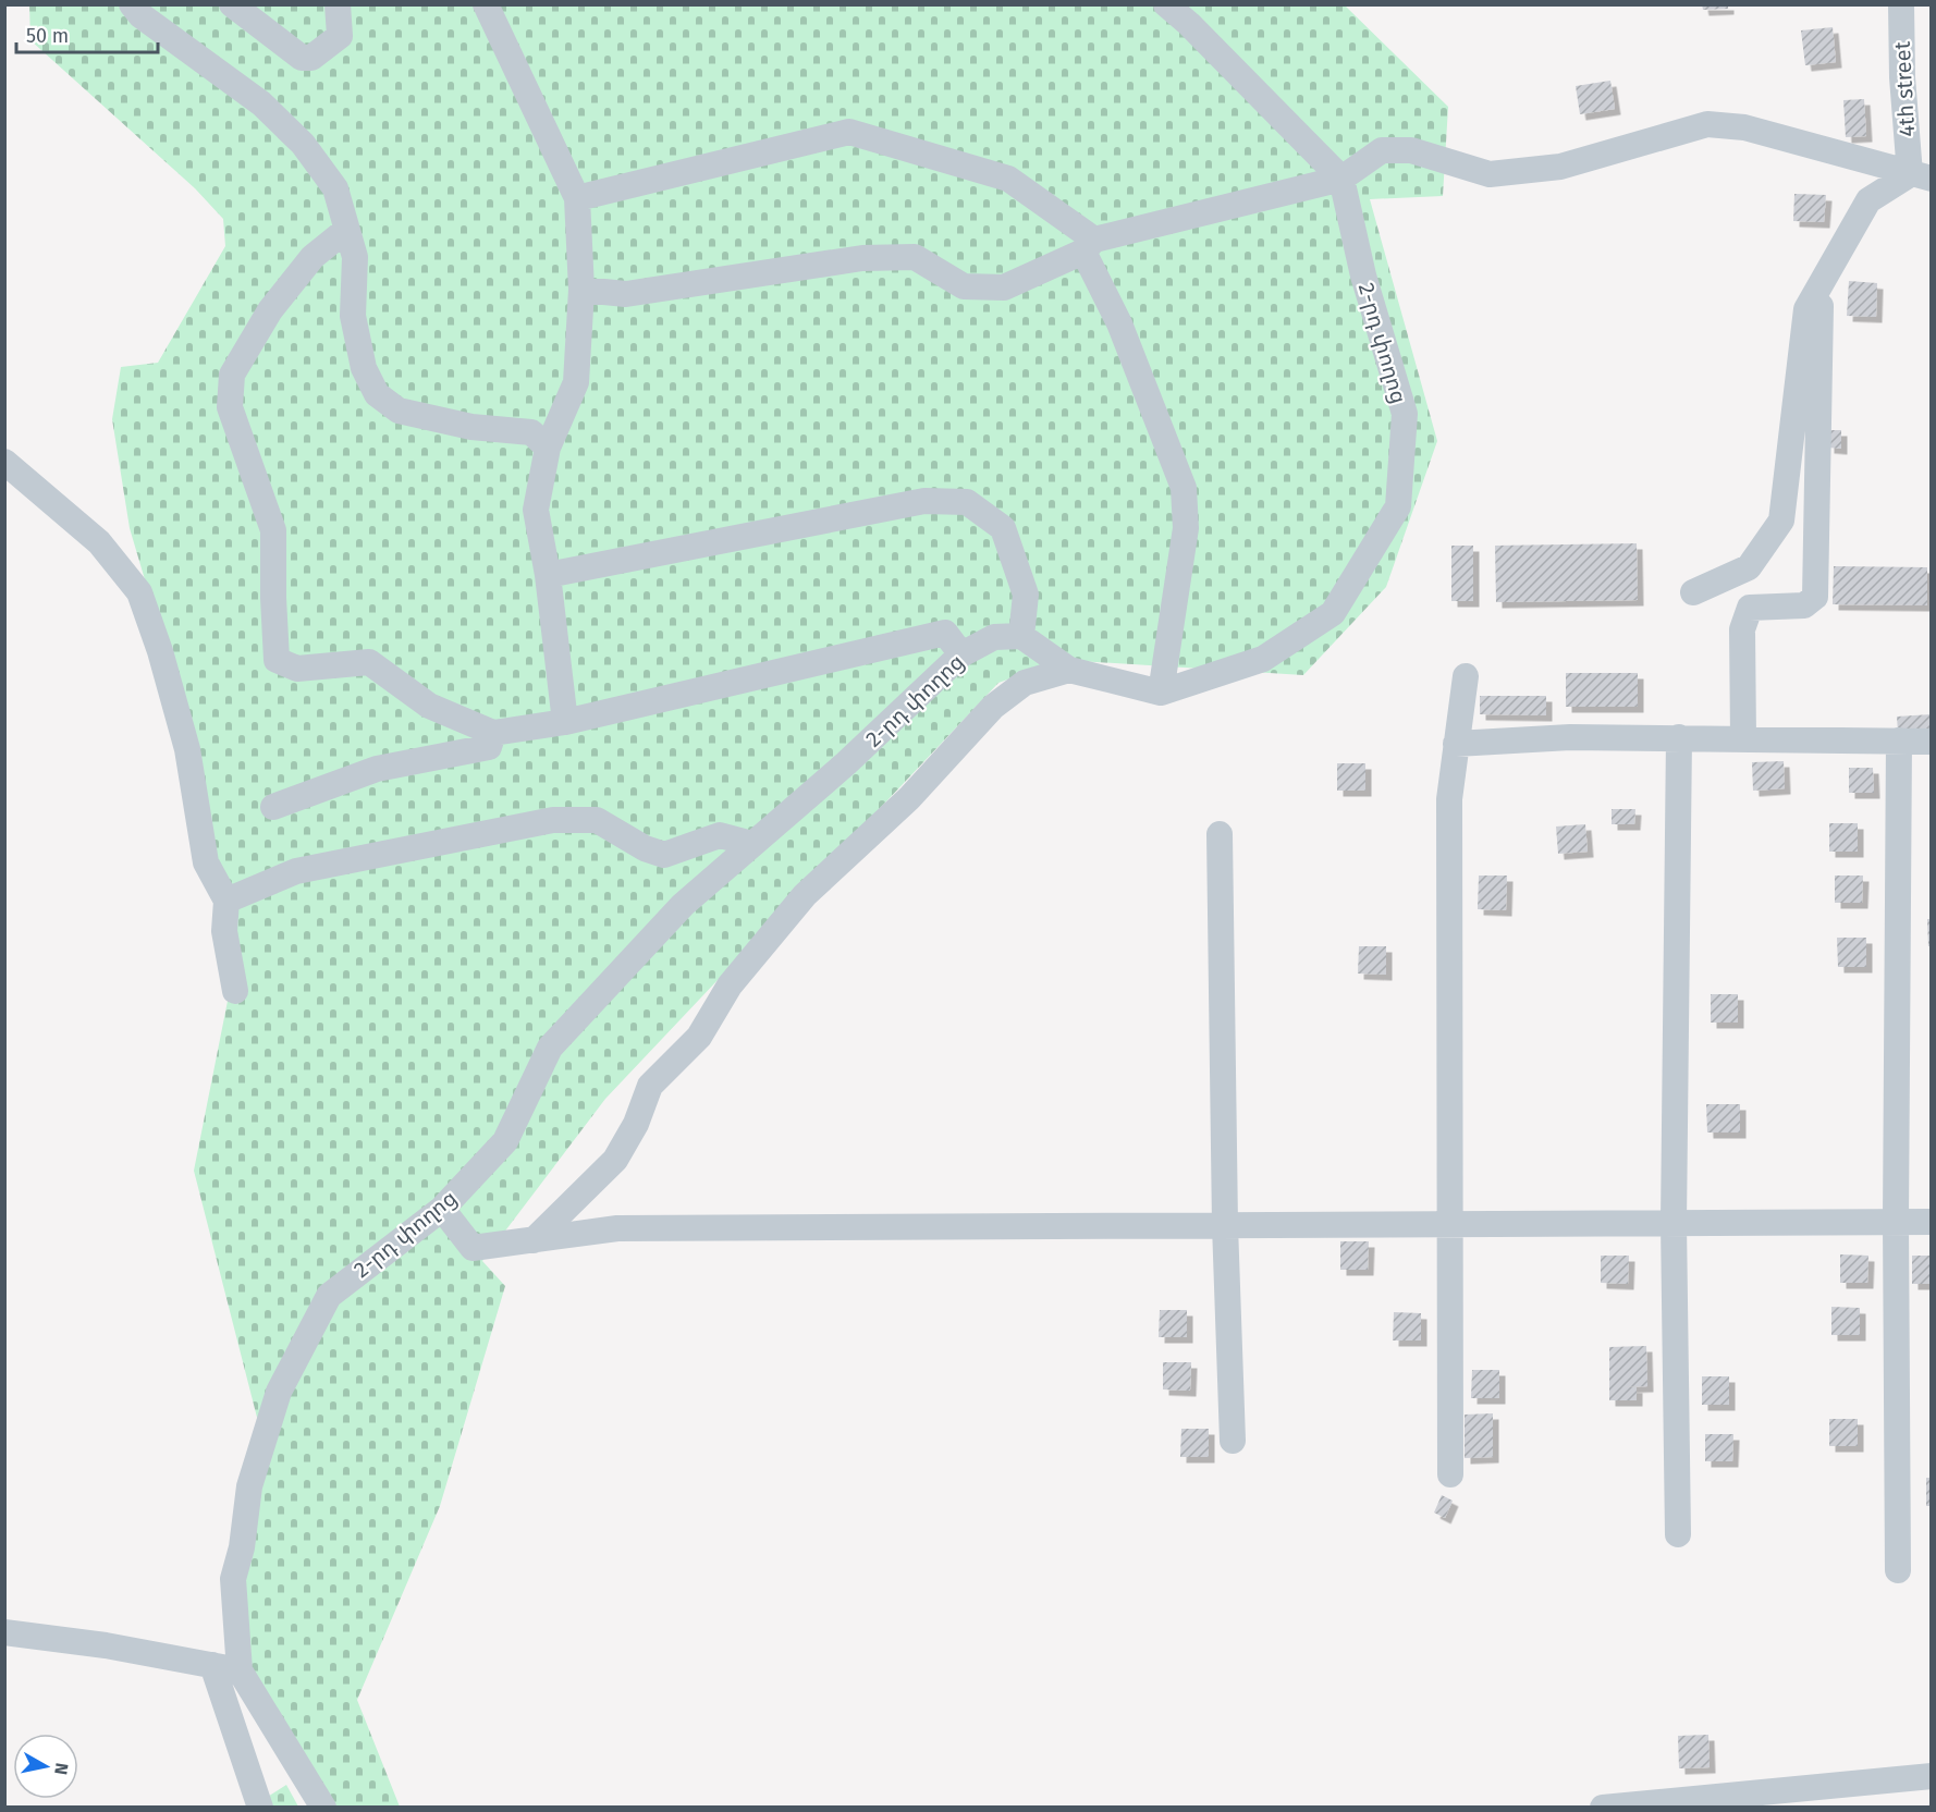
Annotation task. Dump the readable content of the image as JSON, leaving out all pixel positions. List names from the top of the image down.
{
  "streets": {
    "street": ["4th street", "2-րդ փողոց"]
  },
  "scale_bar": "50 m",
  "north": "right"
}
